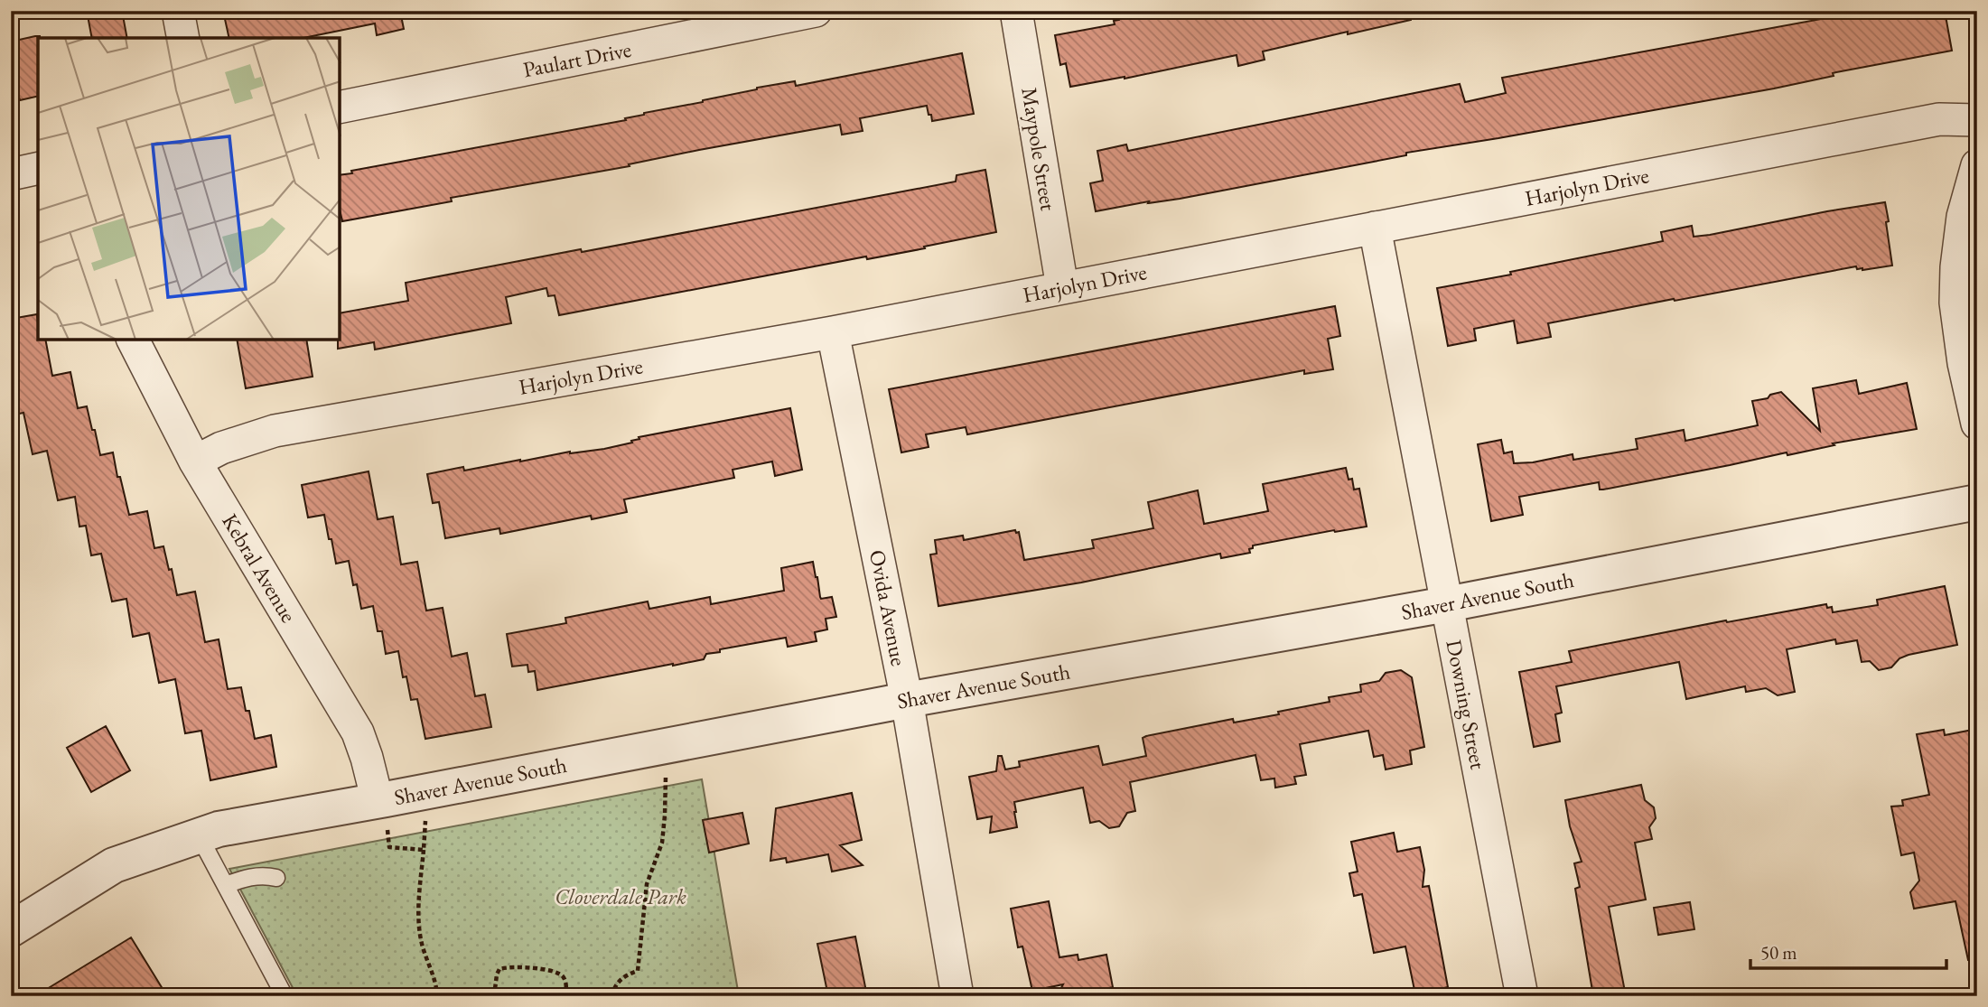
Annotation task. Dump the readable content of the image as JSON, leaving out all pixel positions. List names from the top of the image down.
{
  "streets": {
    "street": [
      "Paulart Drive",
      "Maypole Street",
      "Harjolyn Drive",
      "Kebral Avenue",
      "Shaver Avenue South",
      "Ovida Avenue",
      "Downing Street"
    ]
  },
  "crossings": [
    ["Maypole Street", "Harjolyn Drive"],
    ["Harjolyn Drive", "Kebral Avenue"],
    ["Harjolyn Drive", "Ovida Avenue"],
    ["Harjolyn Drive", "Downing Street"],
    ["Kebral Avenue", "Shaver Avenue South"],
    ["Shaver Avenue South", "Ovida Avenue"],
    ["Shaver Avenue South", "Downing Street"]
  ],
  "parks": ["Cloverdale Park"],
  "scale_bar": "50 m"
}
